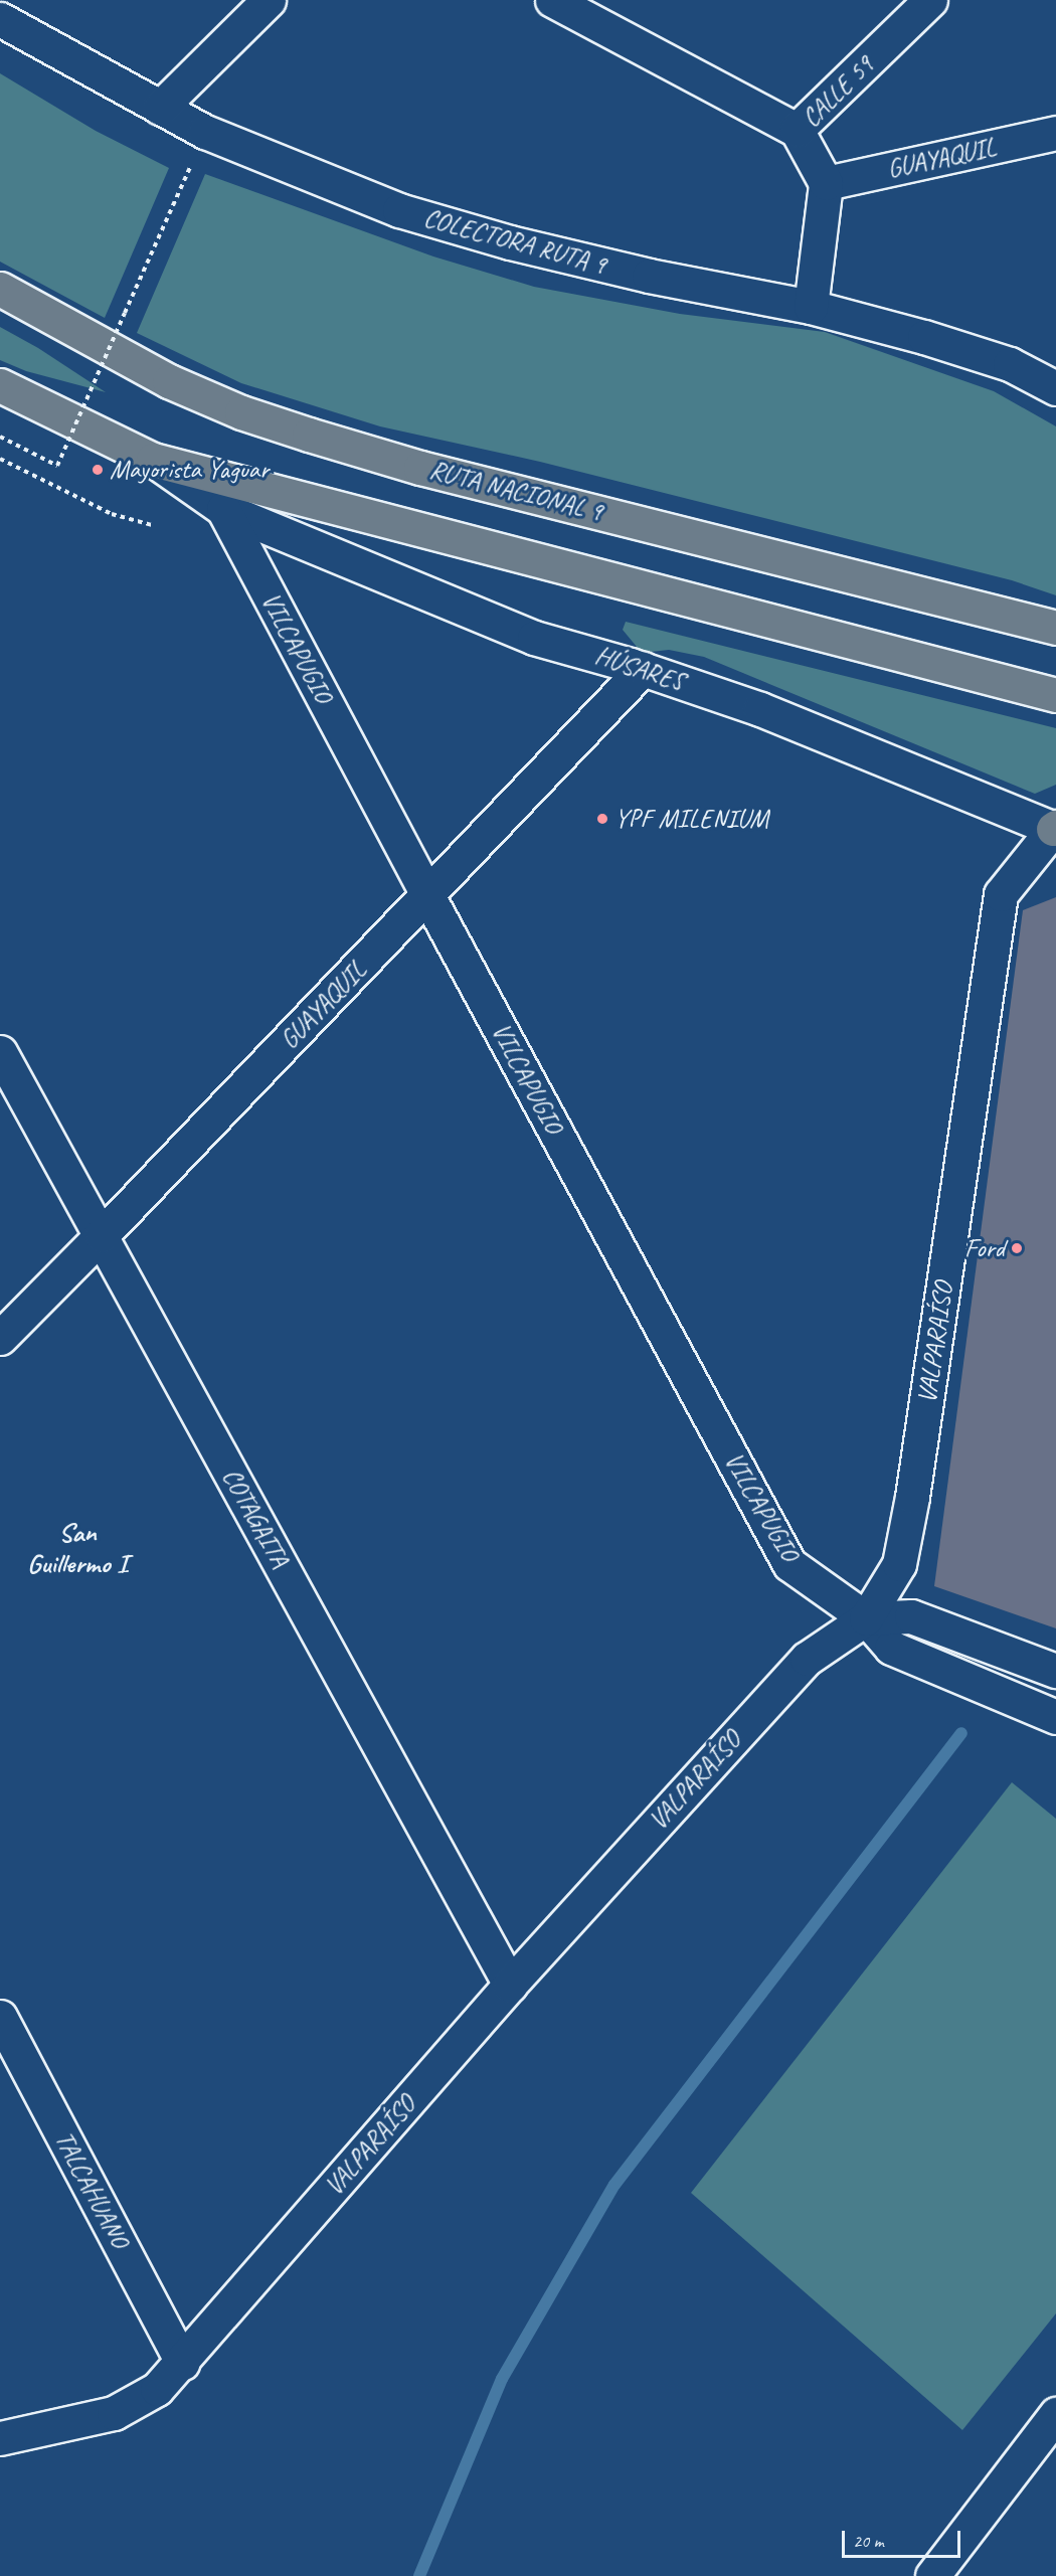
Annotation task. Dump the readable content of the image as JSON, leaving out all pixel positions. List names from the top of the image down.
{
  "streets": {
    "highway": ["RUTA NACIONAL 9"],
    "street": [
      "CALLE 59",
      "GUAYAQUIL",
      "COLECTORA RUTA 9",
      "VILCAPUGIO",
      "HÚSARES",
      "VALPARAÍSO",
      "COTAGAITA",
      "TALCAHUANO"
    ]
  },
  "crossings": [
    ["CALLE 59", "GUAYAQUIL"],
    ["GUAYAQUIL", "VILCAPUGIO"],
    ["GUAYAQUIL", "HÚSARES"],
    ["GUAYAQUIL", "COTAGAITA"],
    ["VILCAPUGIO", "HÚSARES"],
    ["VILCAPUGIO", "VALPARAÍSO"],
    ["HÚSARES", "VALPARAÍSO"],
    ["VALPARAÍSO", "COTAGAITA"],
    ["VALPARAÍSO", "TALCAHUANO"]
  ],
  "districts": ["San Guillermo I"],
  "places": ["Mayorista Yaguar", "YPF MILENIUM", "Ford"],
  "scale_bar": "20 m"
}
